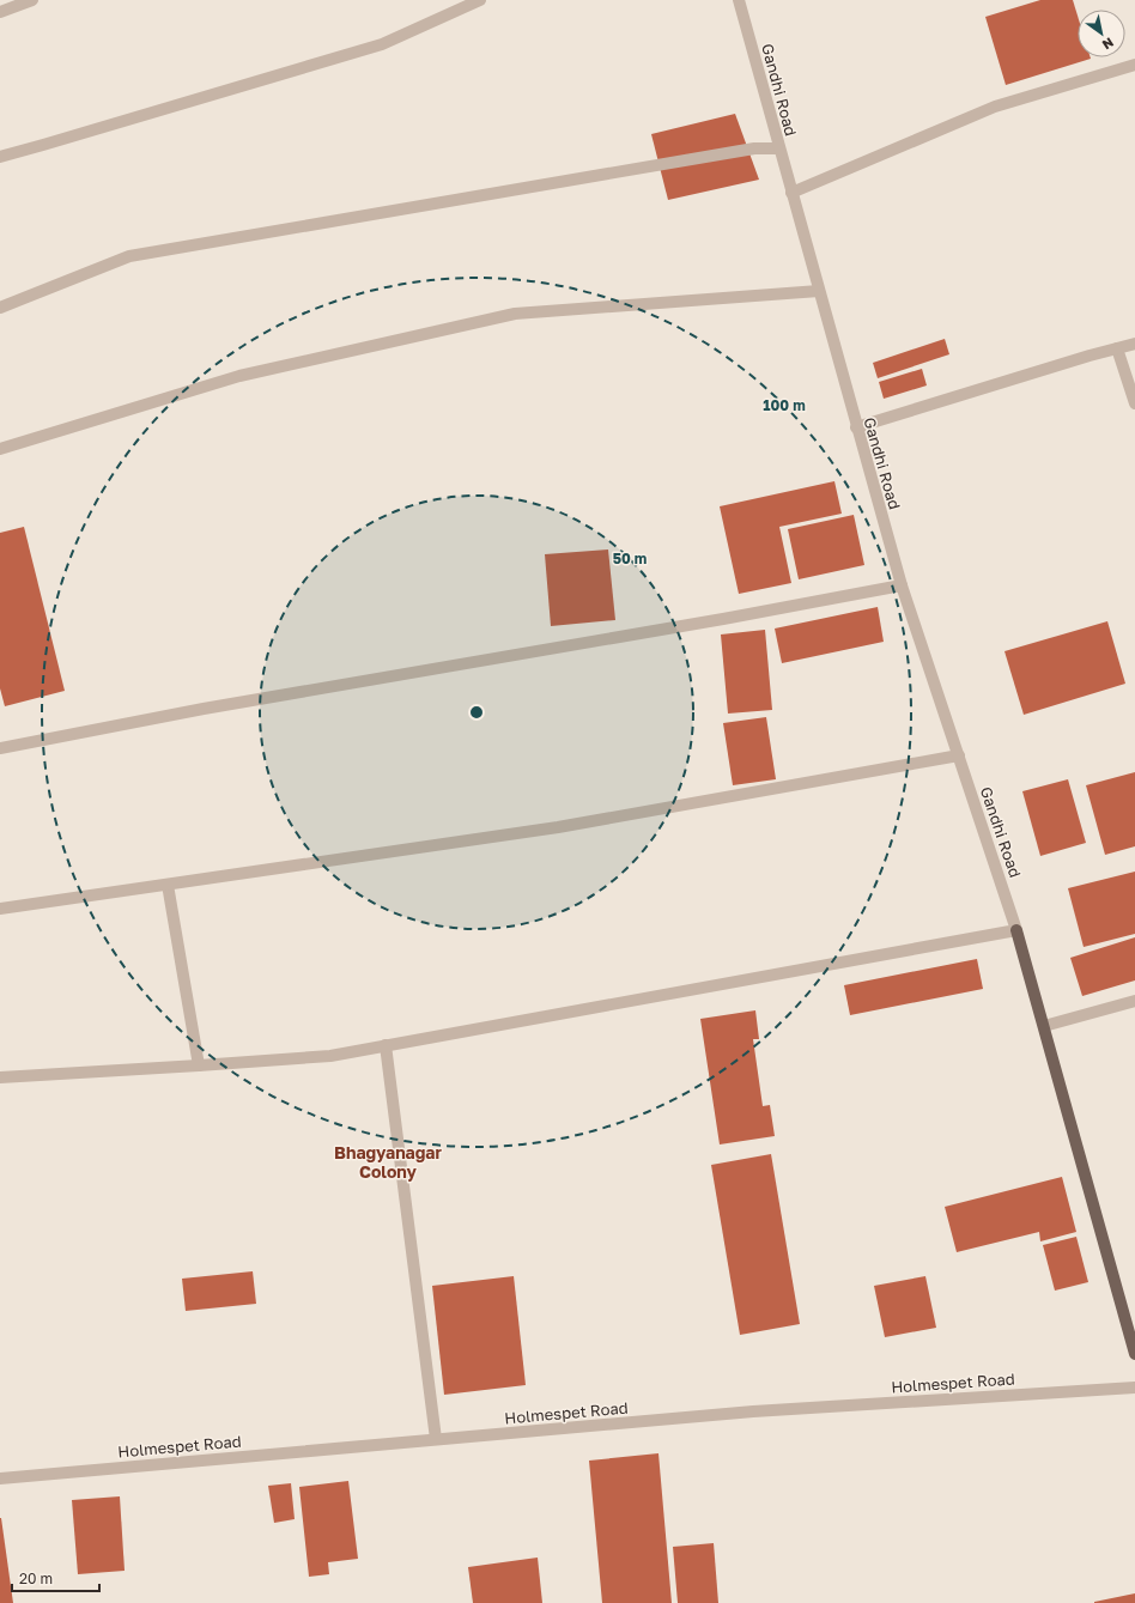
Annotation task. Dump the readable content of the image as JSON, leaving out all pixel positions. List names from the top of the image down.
{
  "streets": {
    "street": ["Gandhi Road", "Holmespet Road"]
  },
  "districts": ["Bhagyanagar Colony"],
  "scale_bar": "20 m",
  "north": "bottom right",
  "rings": ["100 m", "50 m"]
}
